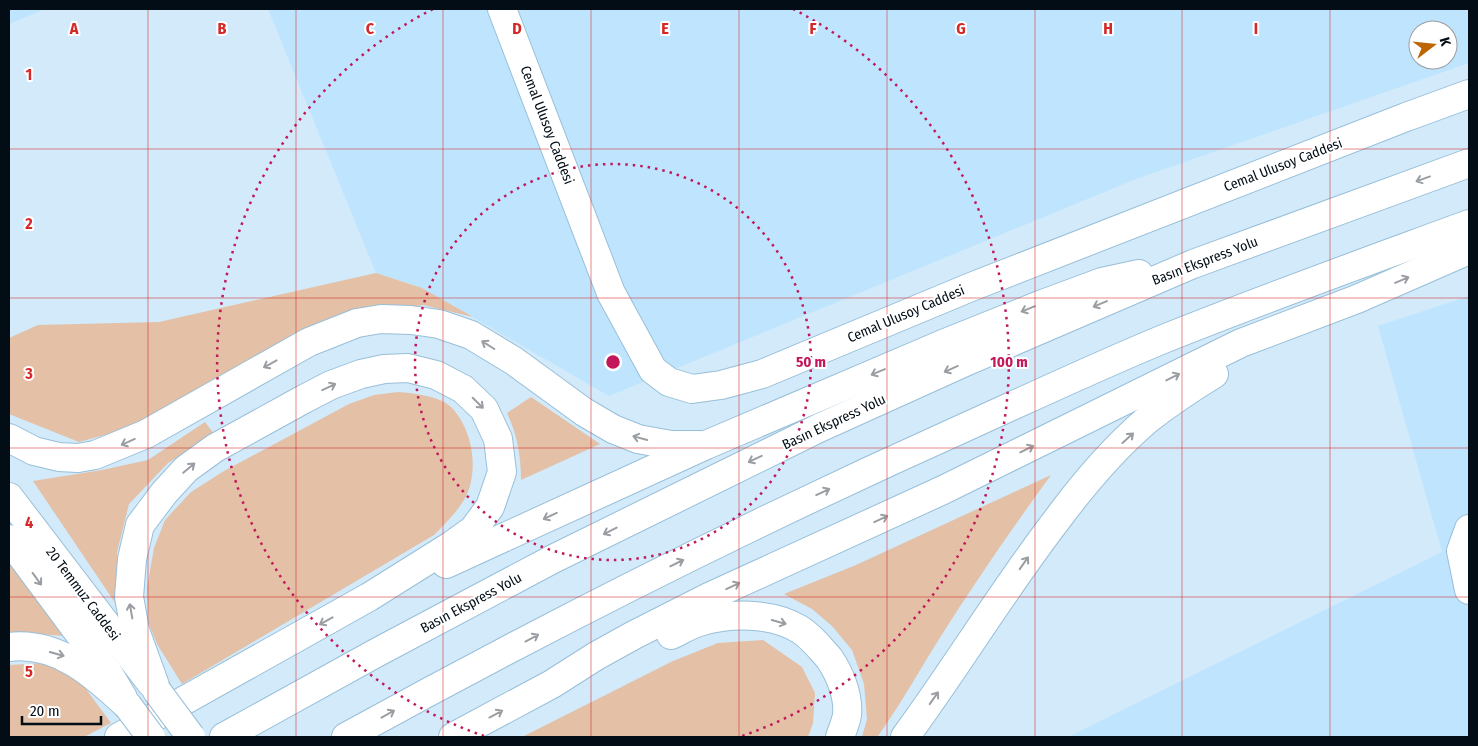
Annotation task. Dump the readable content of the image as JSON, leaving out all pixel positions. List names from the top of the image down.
{
  "streets": {
    "main road": ["Cemal Ulusoy Caddesi", "Basın Ekspress Yolu", "20 Temmuz Caddesi"]
  },
  "scale_bar": "20 m",
  "north": "right",
  "grid": {
    "columns": [
      "A",
      "B",
      "C",
      "D",
      "E",
      "F",
      "G",
      "H",
      "I"
    ],
    "rows": [
      "1",
      "2",
      "3",
      "4",
      "5"
    ]
  },
  "rings": ["50 m", "100 m"]
}
